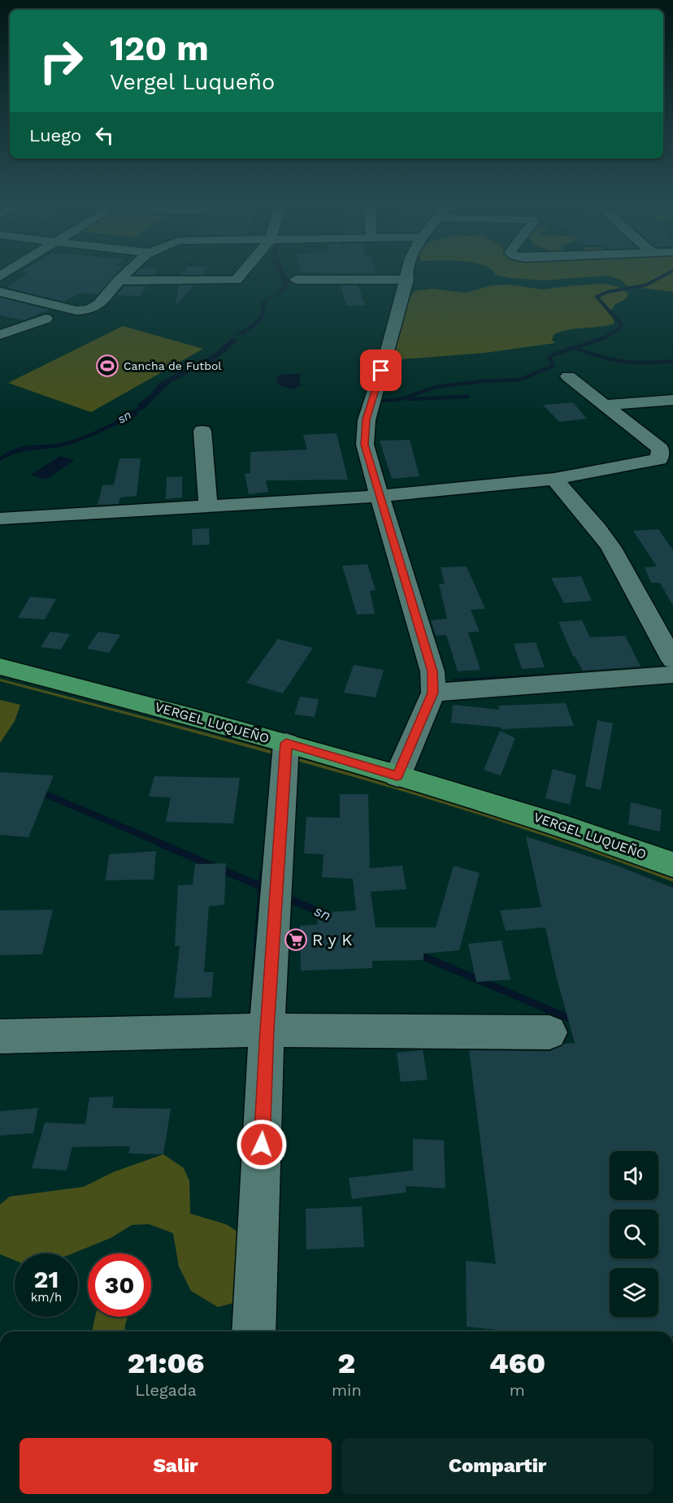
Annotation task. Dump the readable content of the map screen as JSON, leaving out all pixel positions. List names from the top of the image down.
{
  "streets": {
    "main road": ["VERGEL LUQUEÑO"]
  },
  "water": ["sn"],
  "places": {
    "sports": ["Cancha de Futbol"],
    "supermarket": ["R y K"]
  },
  "page": {
    "turn": ["120 m", "Vergel Luqueño"],
    "then": "Luego",
    "speed": "21 km/h",
    "limit": "30",
    "eta": [
      "21:06",
      "Llegada",
      "2",
      "min",
      "460",
      "m"
    ],
    "buttons": ["Salir", "Compartir"]
  }
}
